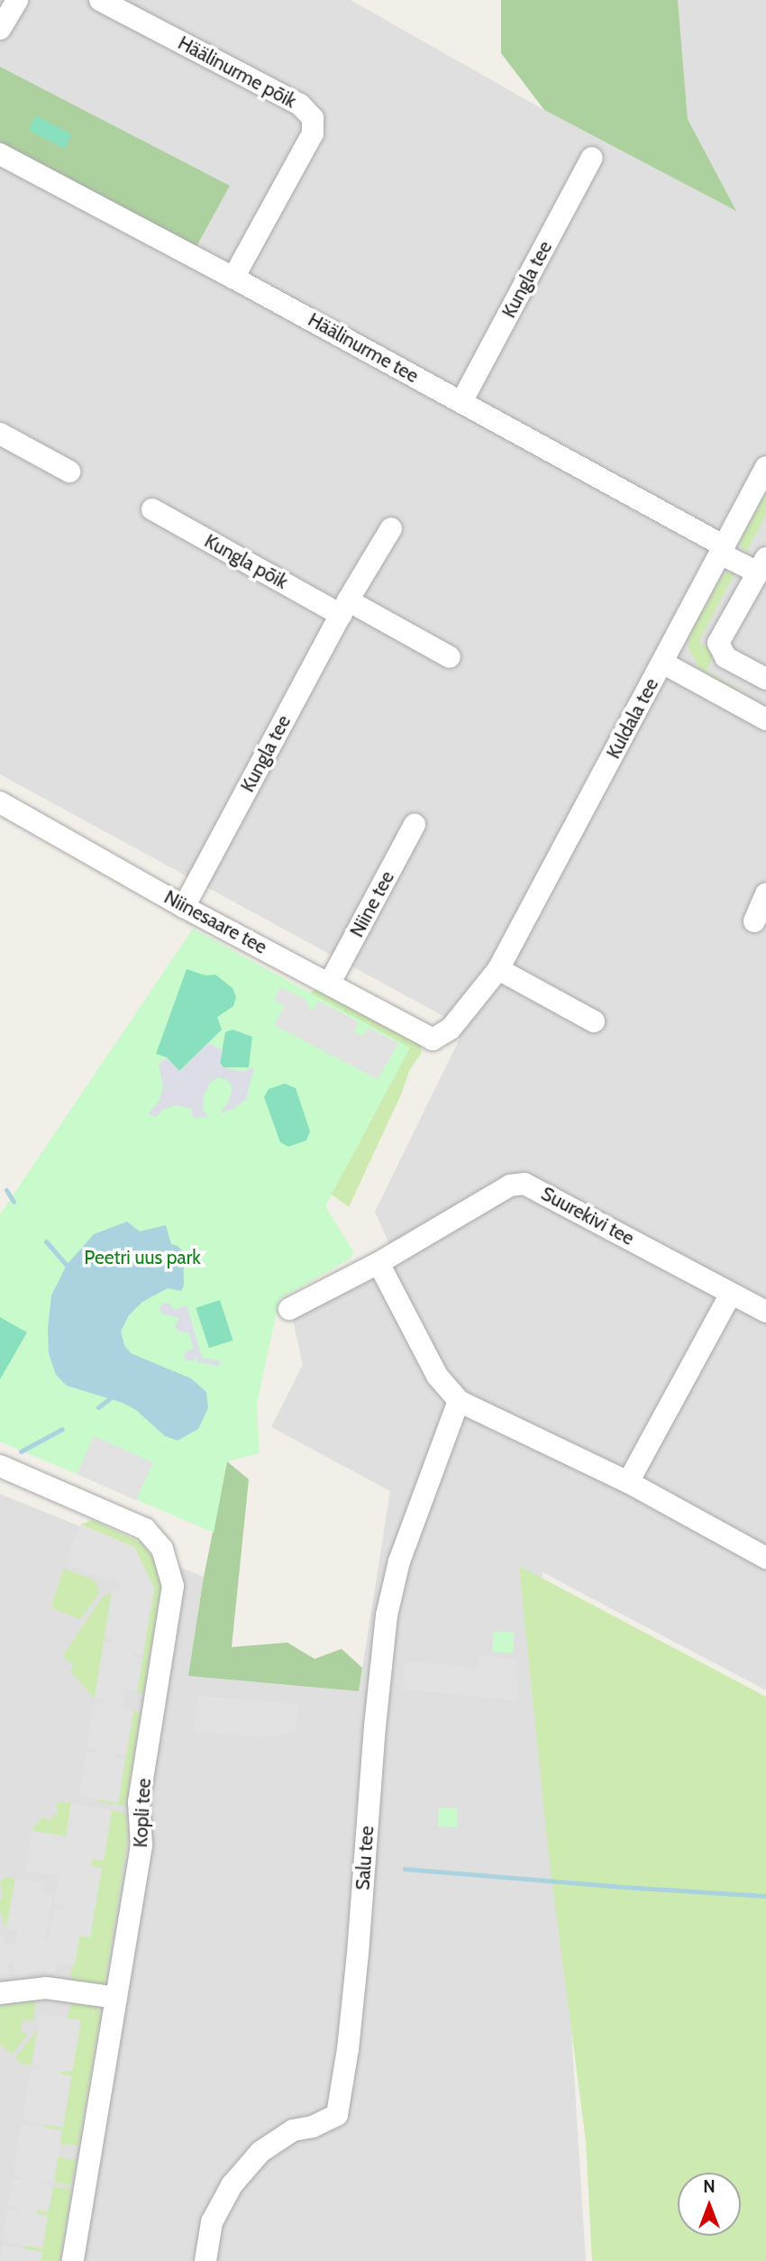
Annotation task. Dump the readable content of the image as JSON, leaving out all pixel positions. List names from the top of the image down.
{
  "streets": {
    "street": [
      "Häälinurme põik",
      "Kungla tee",
      "Häälinurme tee",
      "Kungla põik",
      "Kuldala tee",
      "Niine tee",
      "Niinesaare tee",
      "Suurekivi tee",
      "Kopli tee",
      "Salu tee"
    ]
  },
  "crossings": [
    ["Häälinurme põik", "Häälinurme tee"],
    ["Kungla tee", "Häälinurme tee"],
    ["Kungla tee", "Kungla põik"],
    ["Kungla tee", "Niinesaare tee"],
    ["Häälinurme tee", "Kuldala tee"],
    ["Kuldala tee", "Niinesaare tee"],
    ["Niine tee", "Niinesaare tee"]
  ],
  "parks": ["Peetri uus park"],
  "north": "top"
}
